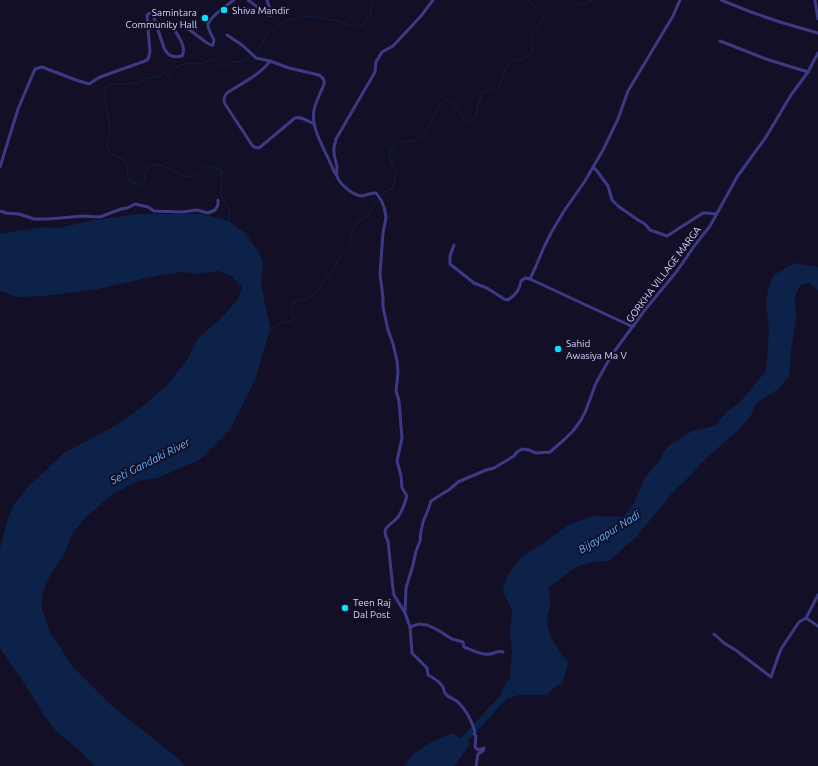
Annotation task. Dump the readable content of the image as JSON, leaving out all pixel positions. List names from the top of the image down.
{
  "streets": {
    "street": ["GORKHA VILLAGE MARGA"]
  },
  "water": ["Seti Gandaki River", "Bijayapur Nadi"],
  "places": [
    "Shiva Mandir",
    "Samintara Community Hall",
    "Sahid Awasiya Ma V",
    "Teen Raj Dal Post"
  ]
}
